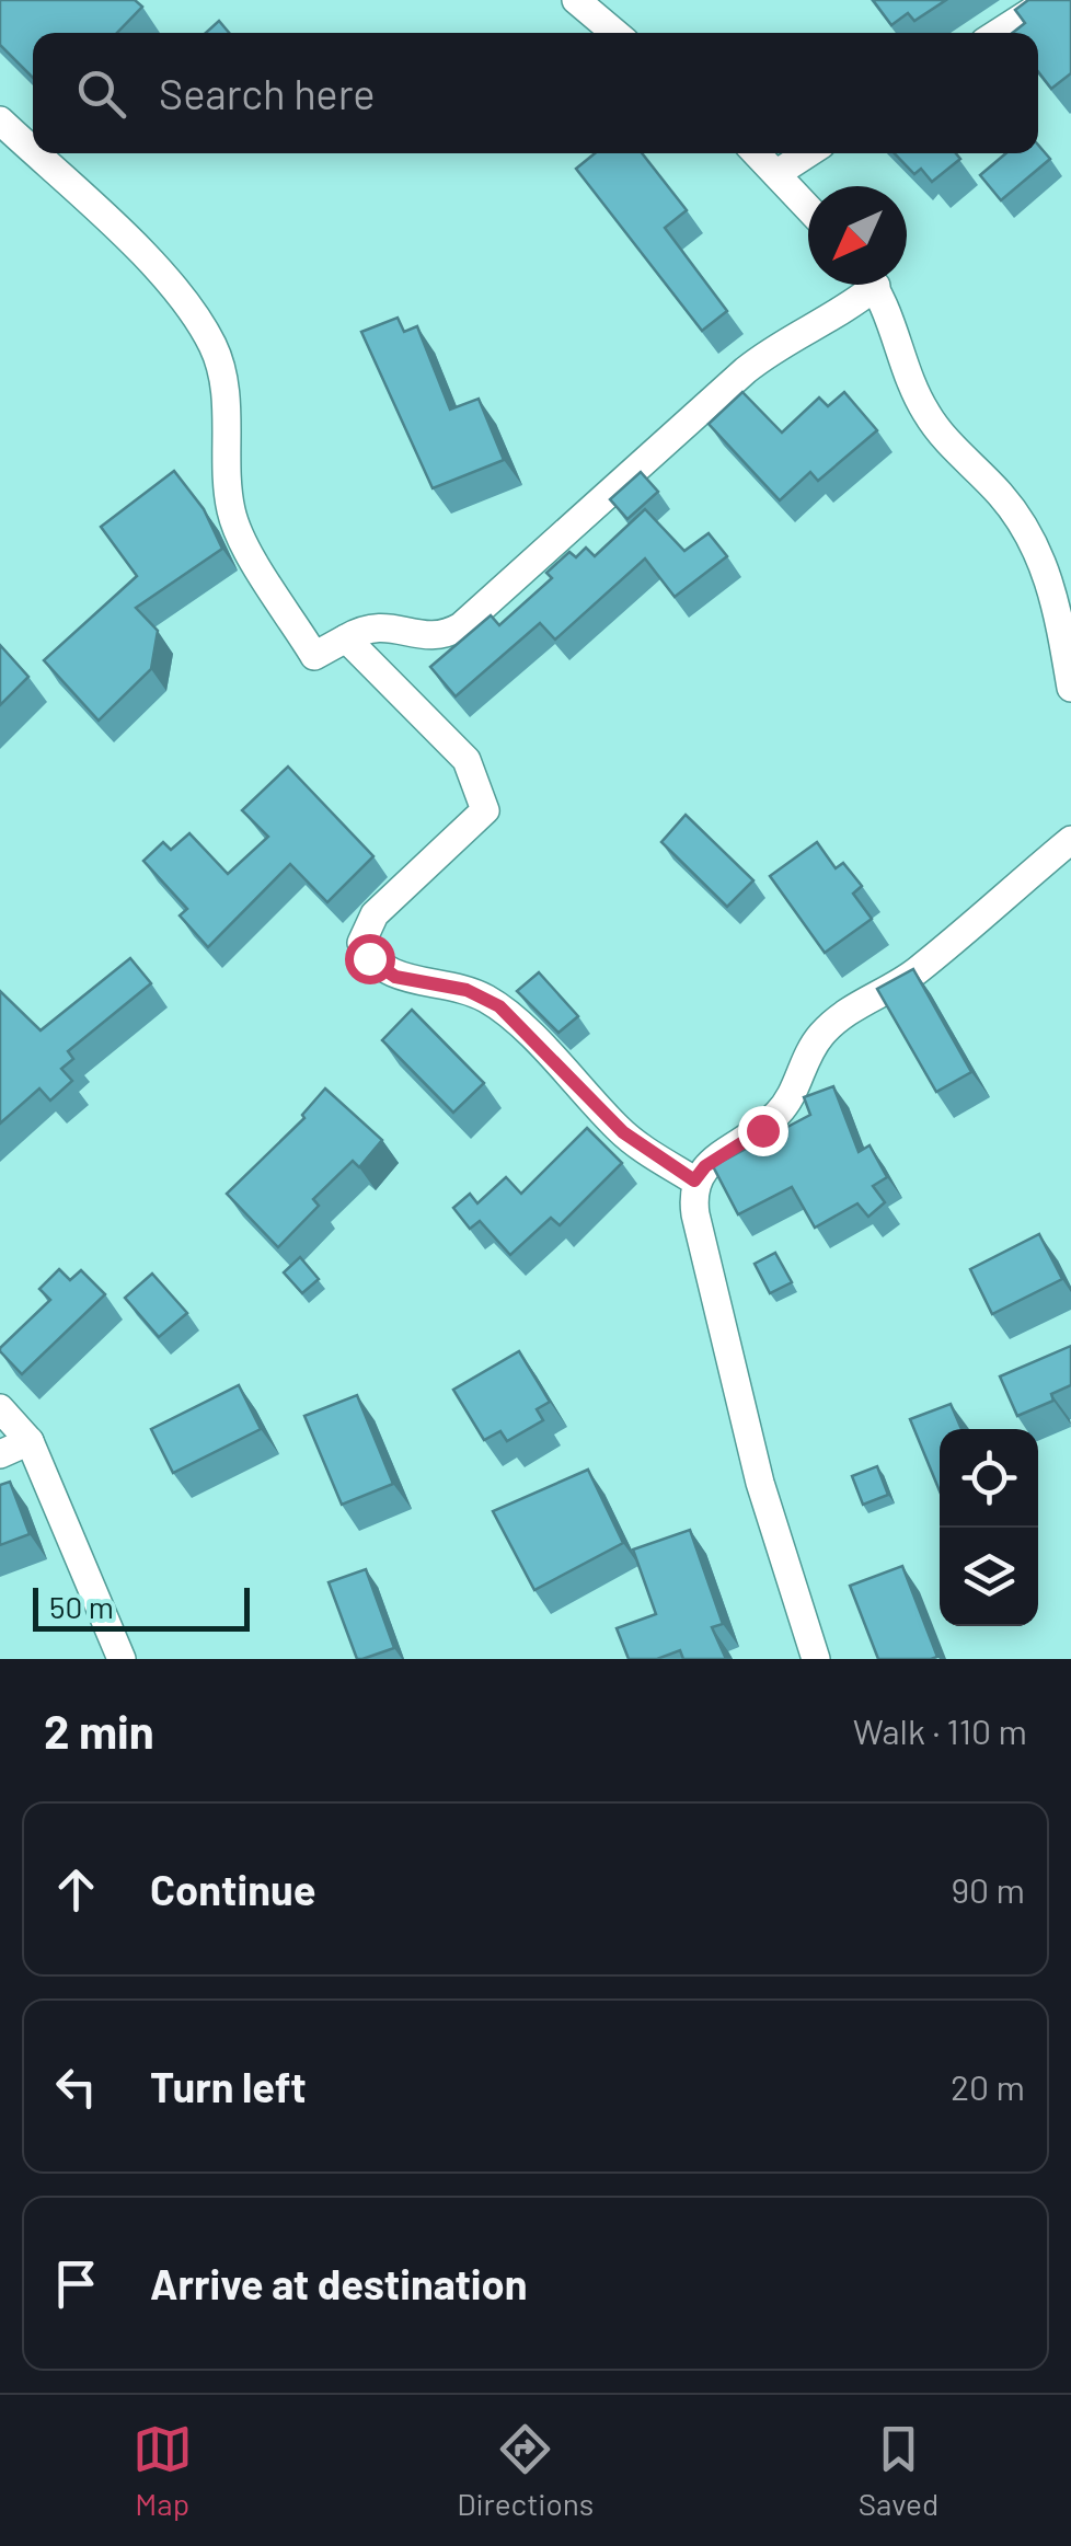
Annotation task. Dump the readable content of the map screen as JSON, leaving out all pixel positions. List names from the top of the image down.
{
  "scale_bar": "50 m",
  "north": "bottom left",
  "page": {
    "search": "Search here",
    "scale": "50 m",
    "heading": ["2 min", "Walk · 110 m"],
    "list": [
      ["Continue", "90 m"],
      ["Turn left", "20 m"],
      "Arrive at destination"
    ],
    "nav": ["Map", "Directions", "Saved"]
  }
}
